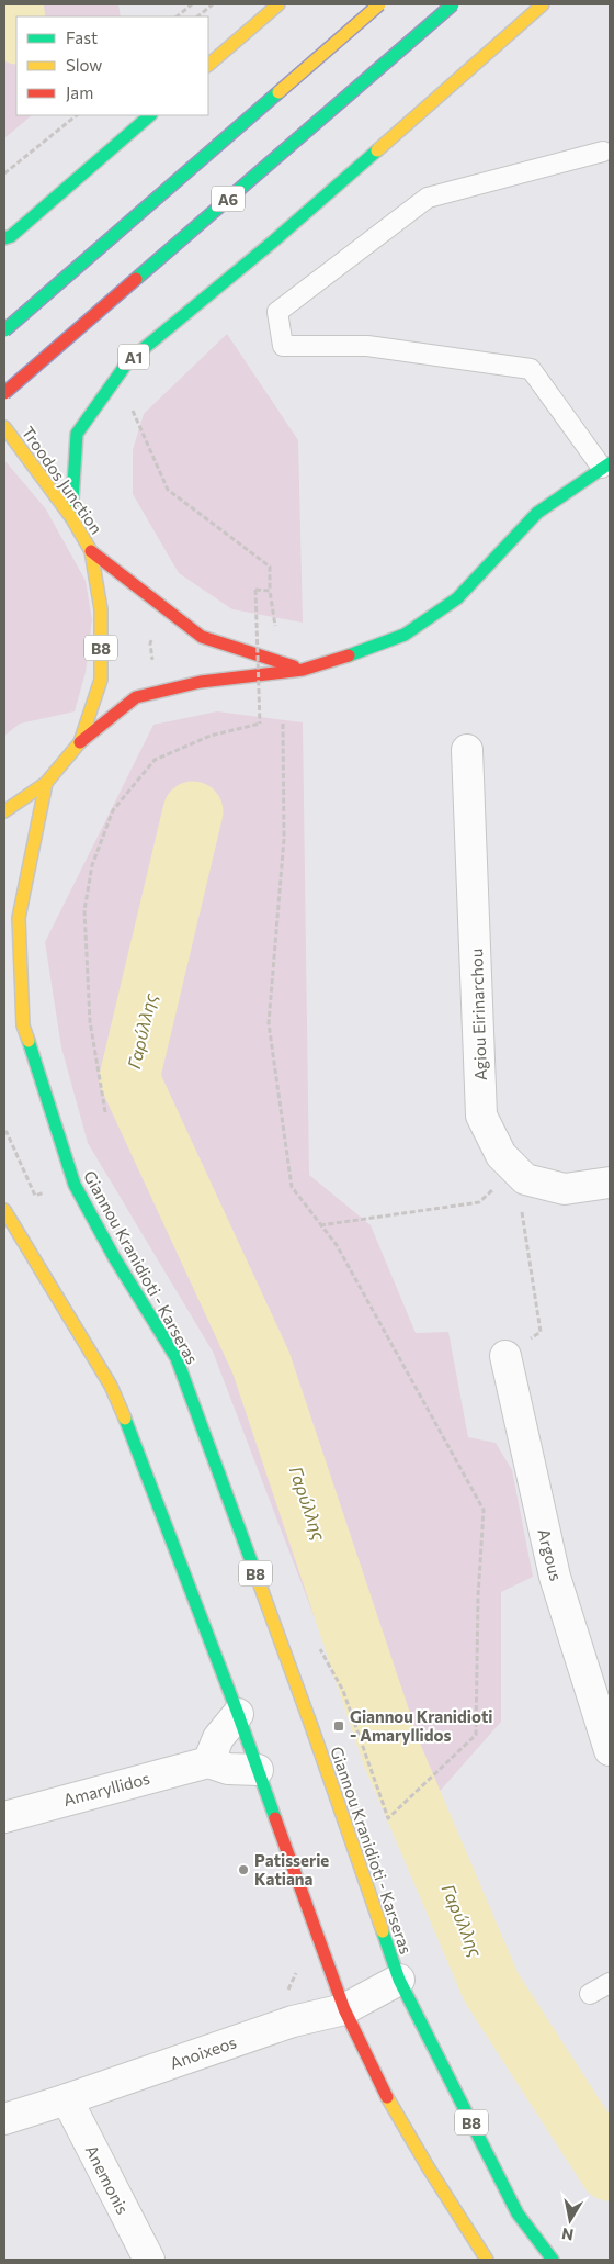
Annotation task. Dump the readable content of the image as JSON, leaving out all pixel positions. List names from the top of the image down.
{
  "streets": {
    "main road": [
      "A6",
      "A1",
      "Troodos Junction",
      "B8",
      "Giannou Kranidioti - Karseras"
    ],
    "street": [
      "Agiou Eirinarchou",
      "Argous",
      "Amaryllidos",
      "Anoixeos",
      "Anemonis"
    ]
  },
  "crossings": [
    ["A1", "Troodos Junction"],
    ["Troodos Junction", "Giannou Kranidioti - Karseras"],
    ["Giannou Kranidioti - Karseras", "Anoixeos"],
    ["Anoixeos", "Anemonis"]
  ],
  "water": ["Γαρύλλης"],
  "places": {
    "transit": ["Giannou Kranidioti - Amaryllidos"],
    "other": ["Patisserie Katiana"]
  },
  "legend": ["Fast", "Slow", "Jam"],
  "north": "bottom"
}
